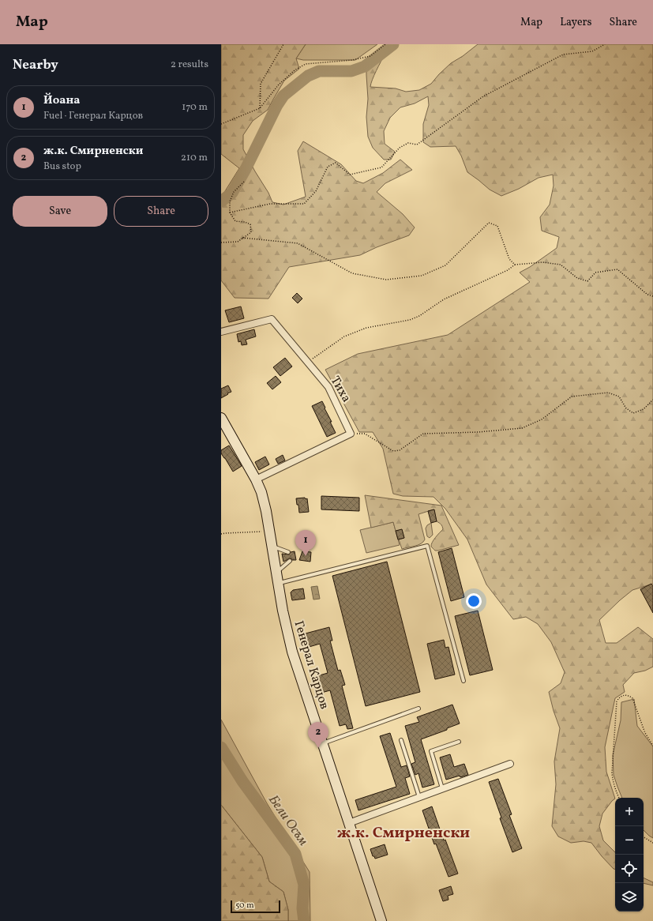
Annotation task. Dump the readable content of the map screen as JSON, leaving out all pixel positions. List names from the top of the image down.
{
  "streets": {
    "main road": ["Генерал Карцов"],
    "street": ["Тиха"]
  },
  "districts": ["ж.к. Смирненски"],
  "water": ["Бели Осъм"],
  "scale_bar": "50 m",
  "page": {
    "header": "Map",
    "nav": ["Map", "Layers", "Share"],
    "heading": ["Nearby", "2 results"],
    "list": [
      {
        "mark": "1",
        "name": "Йоана",
        "note": "Fuel · Генерал Карцов",
        "value": "170 m"
      },
      {
        "mark": "2",
        "name": "ж.к. Смирненски",
        "note": "Bus stop",
        "value": "210 m"
      }
    ],
    "buttons": ["Save", "Share"],
    "pins": ["1", "2"],
    "map_buttons": ["+", "−"],
    "scale": "50 m"
  }
}
